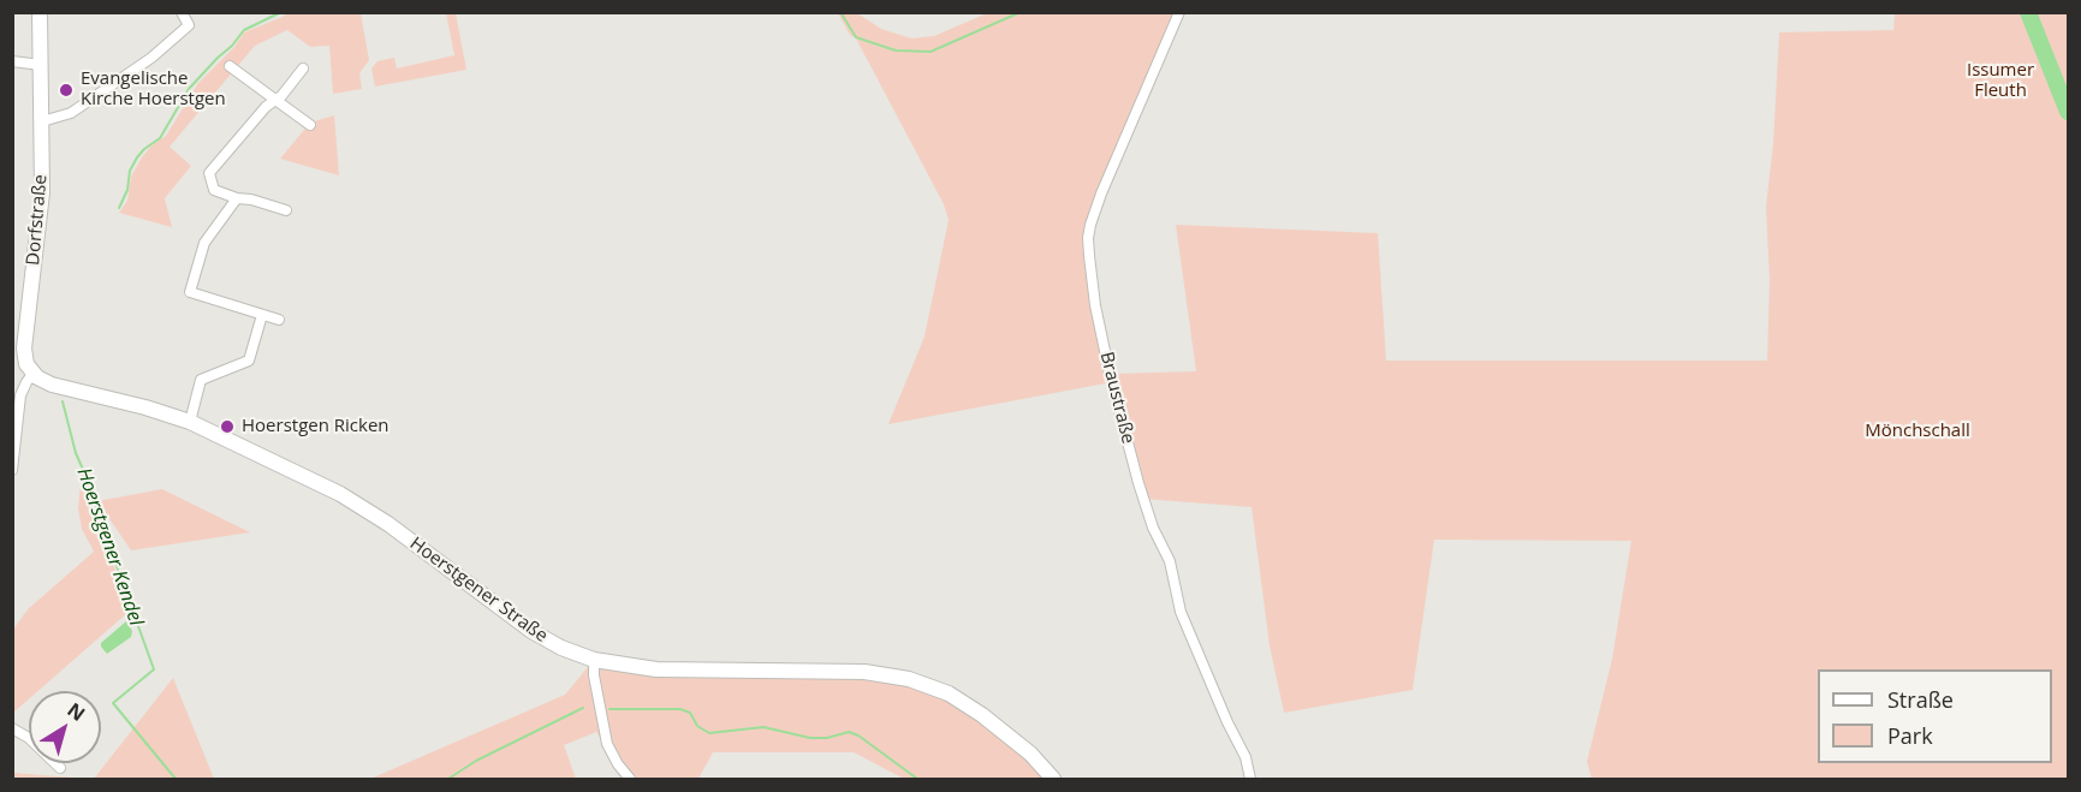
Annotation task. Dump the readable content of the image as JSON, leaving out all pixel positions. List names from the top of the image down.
{
  "streets": {
    "main road": ["Dorfstraße", "Hoerstgener Straße"],
    "street": ["Braustraße"]
  },
  "crossings": [
    ["Dorfstraße", "Hoerstgener Straße"]
  ],
  "water": ["Hoerstgener Kendel"],
  "parks": ["Issumer Fleuth", "Mönchschall"],
  "places": ["Evangelische Kirche Hoerstgen", "Hoerstgen Ricken"],
  "legend": ["Straße", "Park"],
  "north": "top right"
}
